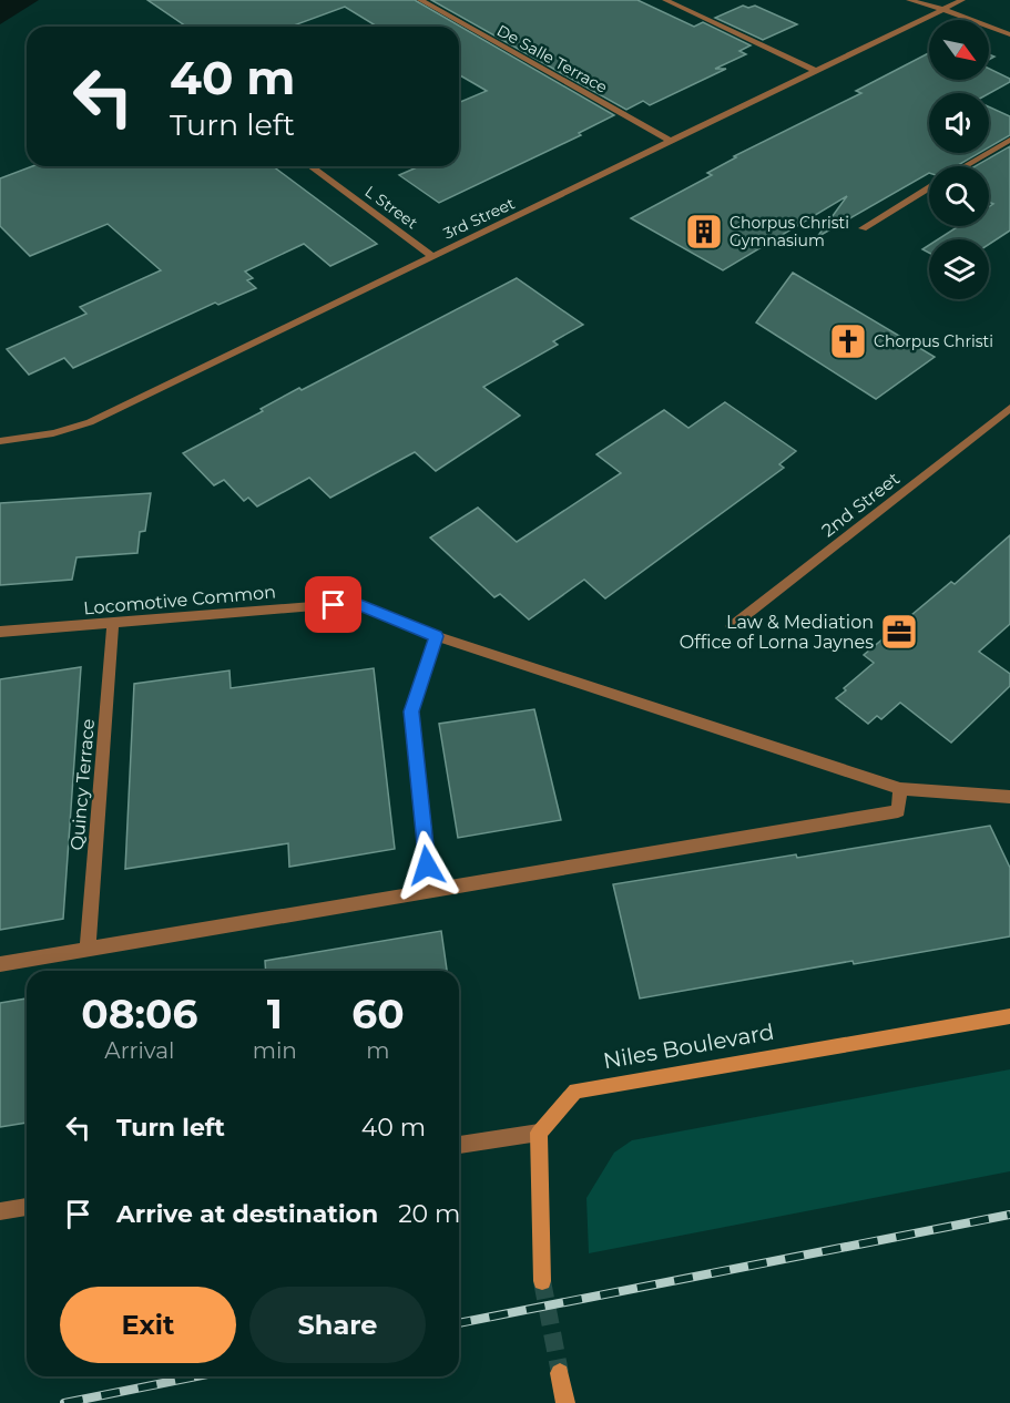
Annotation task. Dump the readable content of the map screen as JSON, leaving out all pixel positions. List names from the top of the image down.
{
  "streets": {
    "main road": ["Niles Boulevard"],
    "street": [
      "De Salle Terrace",
      "L Street",
      "3rd Street",
      "2nd Street",
      "Locomotive Common",
      "Quincy Terrace"
    ]
  },
  "crossings": [
    ["De Salle Terrace", "3rd Street"],
    ["L Street", "3rd Street"],
    ["Locomotive Common", "Quincy Terrace"]
  ],
  "places": {
    "building": ["Chorpus Christi Gymnasium"],
    "church": ["Chorpus Christi"],
    "office": ["Law & Mediation Office of Lorna Jaynes"]
  },
  "north": "bottom right",
  "page": {
    "turn": ["40 m", "Turn left"],
    "eta": [
      "08:06",
      "Arrival",
      "1",
      "min",
      "60",
      "m"
    ],
    "list": [
      {
        "name": "Turn left",
        "value": "40 m"
      },
      {
        "name": "Arrive at destination",
        "value": "20 m"
      }
    ],
    "buttons": ["Exit", "Share"]
  }
}
